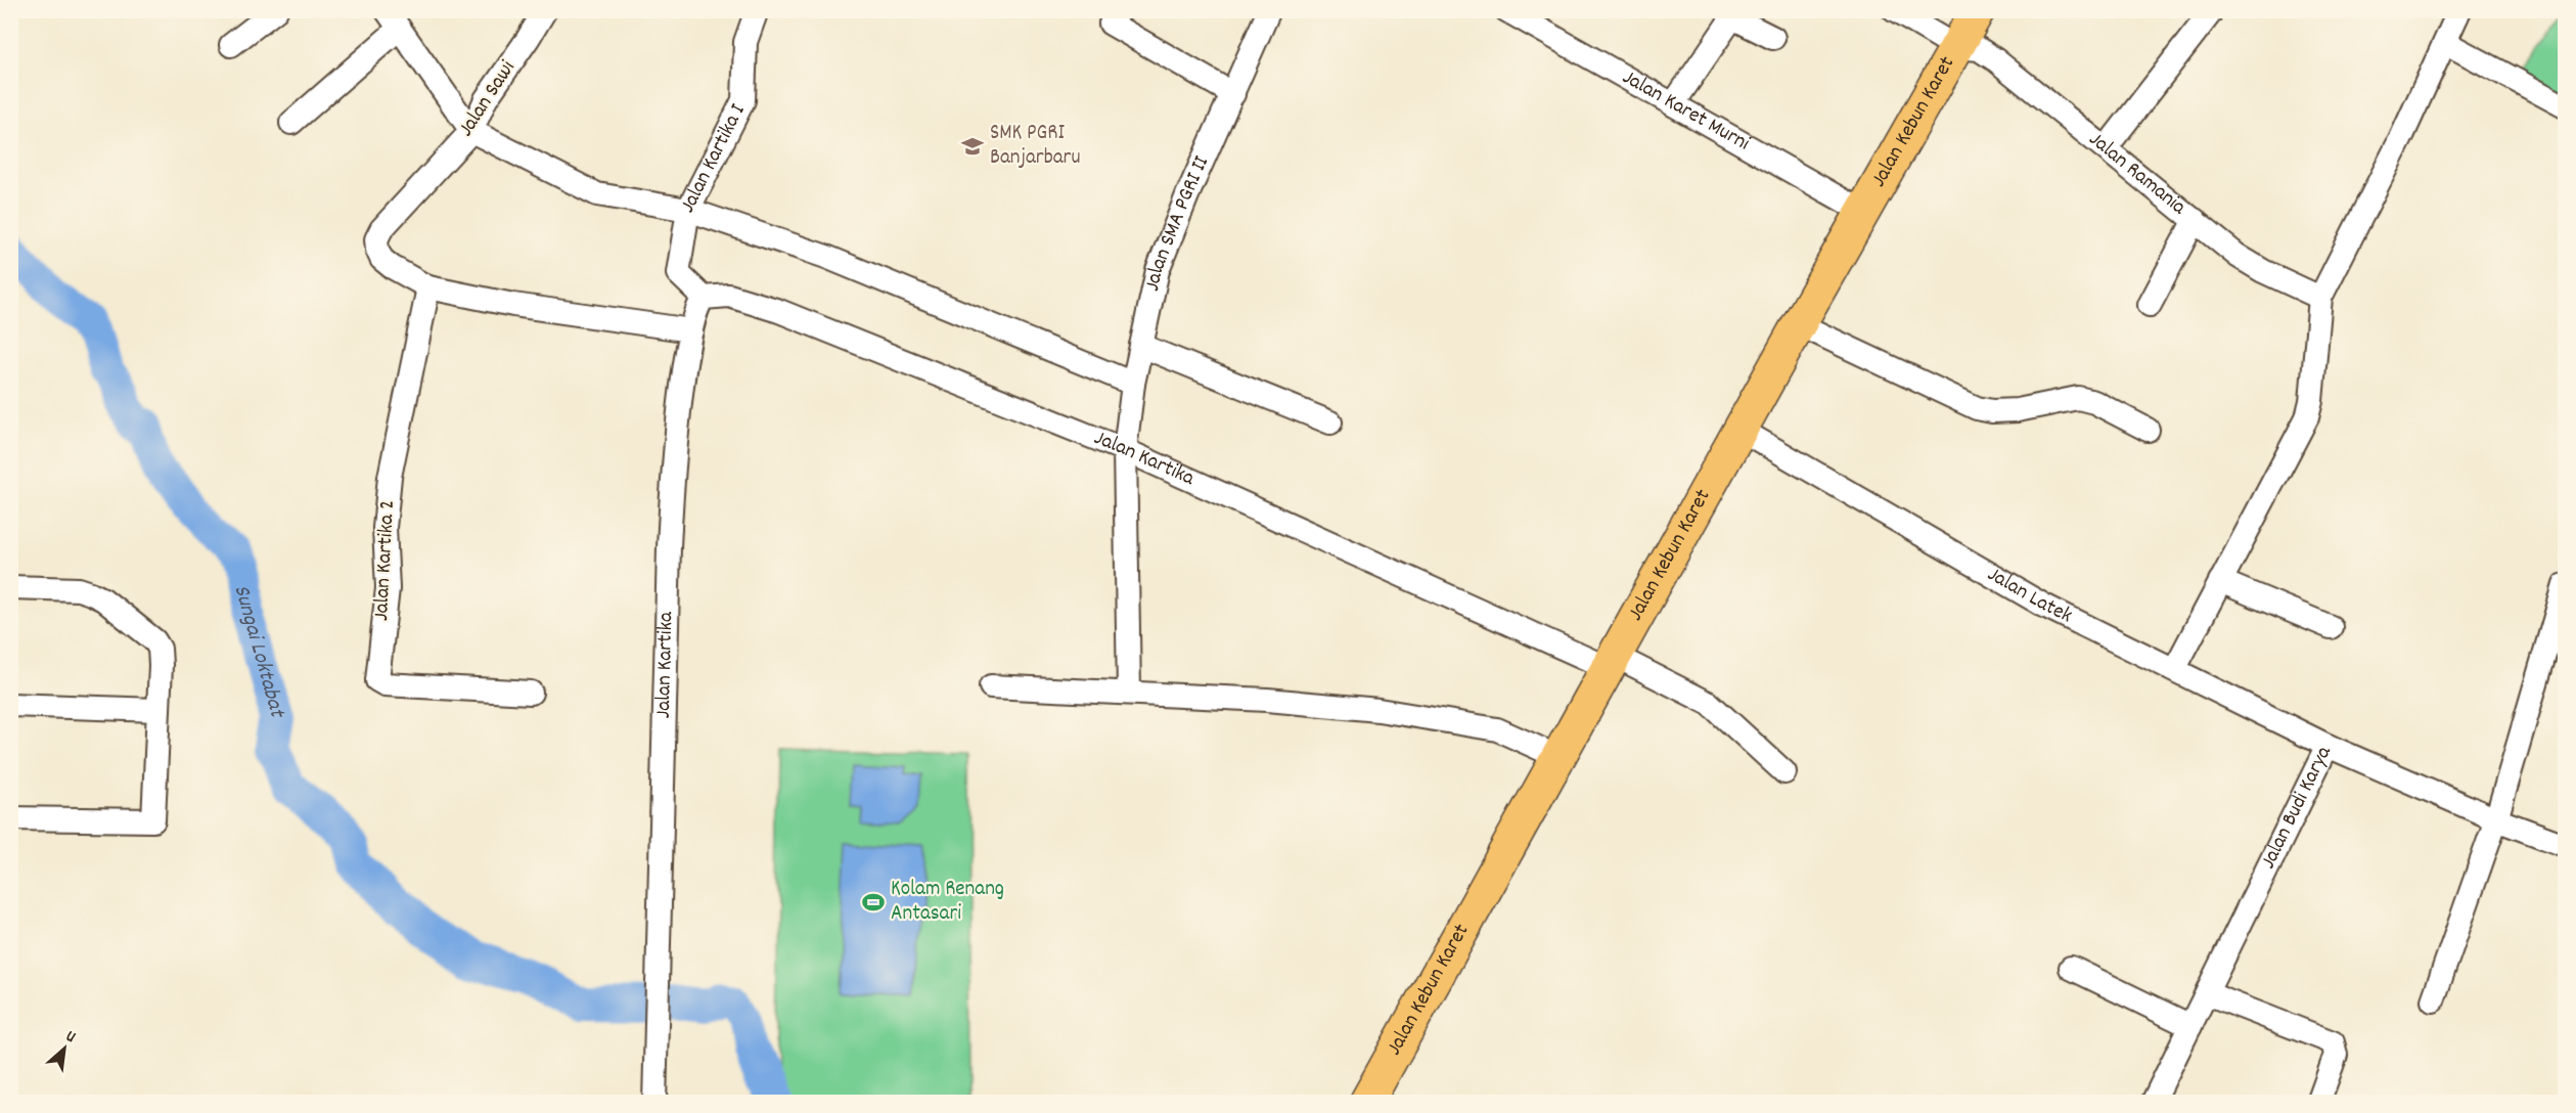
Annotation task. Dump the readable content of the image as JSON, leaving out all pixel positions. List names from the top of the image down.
{
  "streets": {
    "main road": ["Jalan Kebun Karet"],
    "street": [
      "Jalan Sawi",
      "Jalan Karet Murni",
      "Jalan Kartika I",
      "Jalan Ramania",
      "Jalan SMA PGRI II",
      "Jalan Kartika",
      "Jalan Kartika 2",
      "Jalan Latek",
      "Jalan Budi Karya"
    ]
  },
  "crossings": [
    ["Jalan Sawi", "Jalan Kartika 2"],
    ["Jalan Karet Murni", "Jalan Kebun Karet"],
    ["Jalan Kebun Karet", "Jalan Ramania"],
    ["Jalan Kebun Karet", "Jalan Kartika"],
    ["Jalan Kebun Karet", "Jalan Latek"],
    ["Jalan Kartika I", "Jalan Kartika"],
    ["Jalan SMA PGRI II", "Jalan Kartika"],
    ["Jalan Latek", "Jalan Budi Karya"]
  ],
  "water": ["Sungai Loktabat"],
  "places": {
    "school or university": ["SMK PGRI Banjarbaru"],
    "sports": ["Kolam Renang Antasari"]
  },
  "north": "top right"
}
